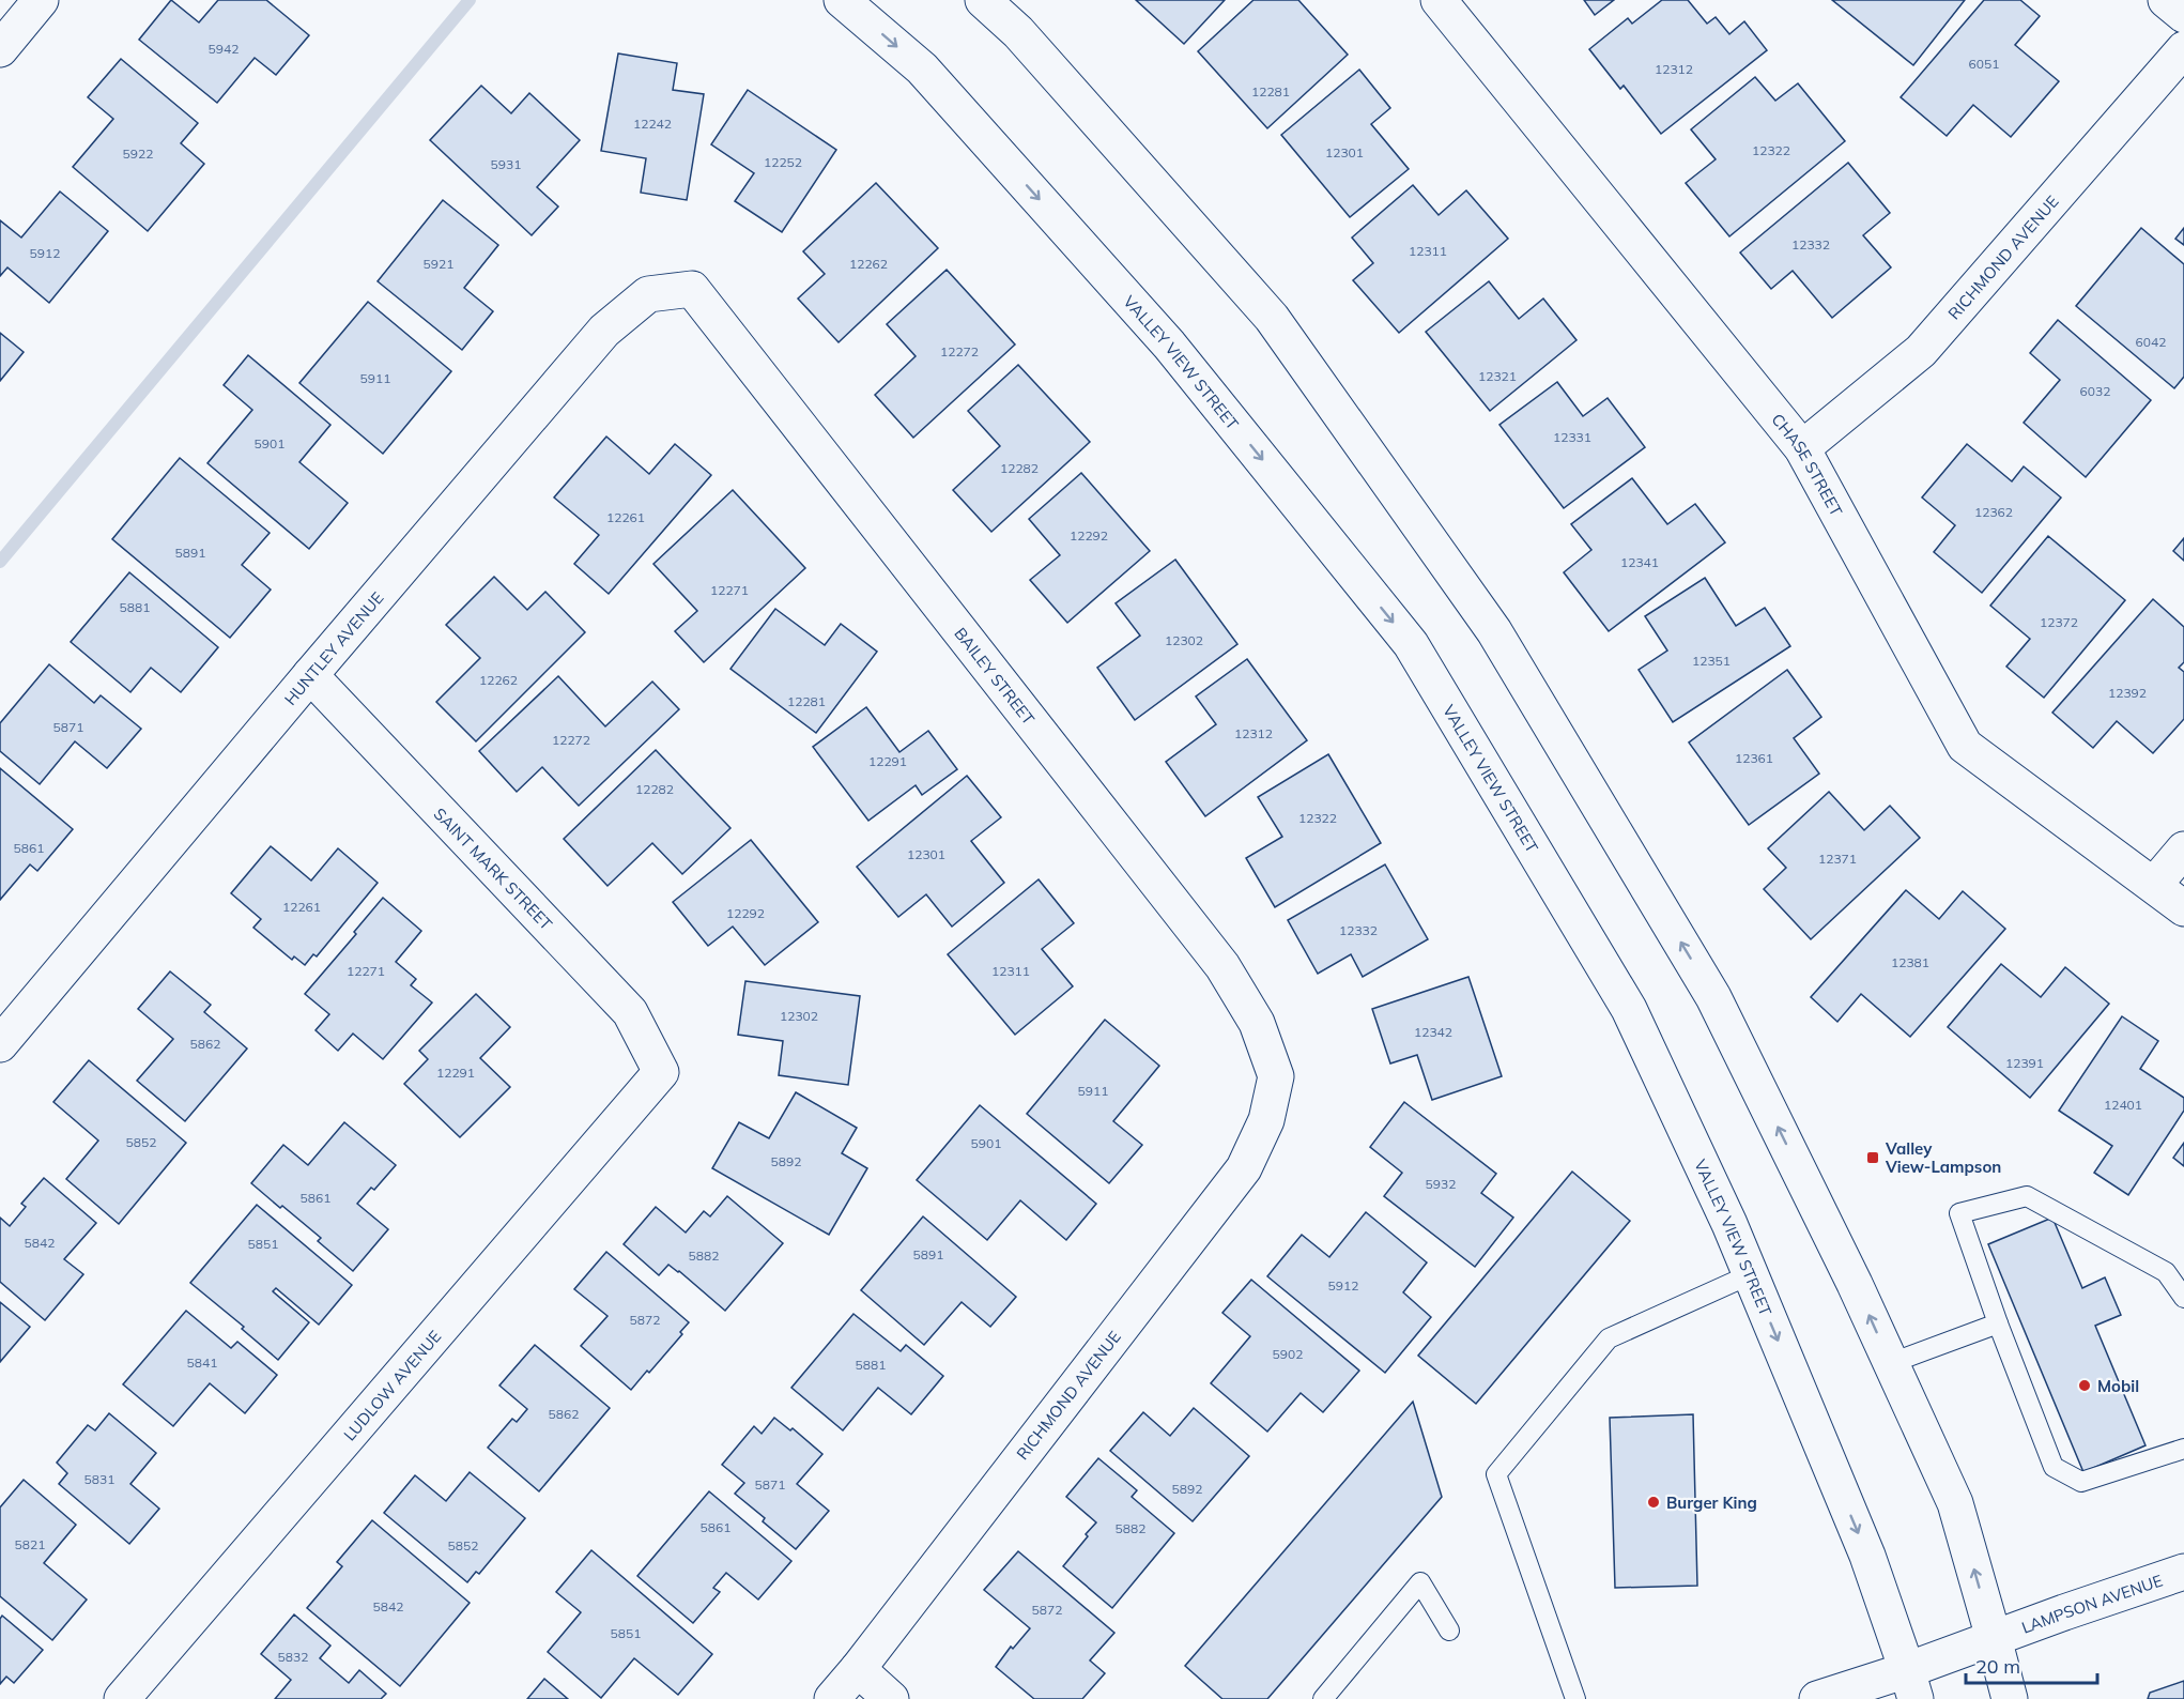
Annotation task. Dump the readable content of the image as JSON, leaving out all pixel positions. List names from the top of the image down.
{
  "streets": {
    "street": [
      "RICHMOND AVENUE",
      "VALLEY VIEW STREET",
      "CHASE STREET",
      "HUNTLEY AVENUE",
      "BAILEY STREET",
      "SAINT MARK STREET",
      "LUDLOW AVENUE",
      "LAMPSON AVENUE"
    ]
  },
  "crossings": [
    ["RICHMOND AVENUE", "CHASE STREET"],
    ["RICHMOND AVENUE", "BAILEY STREET"],
    ["VALLEY VIEW STREET", "LAMPSON AVENUE"],
    ["HUNTLEY AVENUE", "BAILEY STREET"],
    ["HUNTLEY AVENUE", "SAINT MARK STREET"],
    ["SAINT MARK STREET", "LUDLOW AVENUE"]
  ],
  "places": {
    "transit": ["Valley View-Lampson"],
    "other": ["Mobil", "Burger King"]
  },
  "house_numbers": [
    "5942",
    "6051",
    "12312",
    "12281",
    "12242",
    "12322",
    "12301",
    "5922",
    "12252",
    "5931",
    "12332",
    "12311",
    "5912",
    "5921",
    "12262",
    "6042",
    "12272",
    "12321",
    "5911",
    "6032",
    "12331",
    "5901",
    "12282",
    "12362",
    "12261",
    "12292",
    "5891",
    "12341",
    "12271",
    "5881",
    "12372",
    "12302",
    "12351",
    "12262",
    "12392",
    "12281",
    "5871",
    "12312",
    "12272",
    "12361",
    "12291",
    "12282",
    "12322",
    "5861",
    "12301",
    "12371",
    "12261",
    "12292",
    "12332",
    "12381",
    "12271",
    "12311",
    "12302",
    "12342",
    "5862",
    "12391",
    "12291",
    "5911",
    "12401",
    "5852",
    "5901",
    "5892",
    "5932",
    "5861",
    "5842",
    "5851",
    "5891",
    "5882",
    "5912",
    "5872",
    "5902",
    "5841",
    "5881",
    "5862",
    "5831",
    "5871",
    "5892",
    "5861",
    "5882",
    "5821",
    "5852",
    "5842",
    "5872",
    "5851",
    "5832"
  ],
  "scale_bar": "20 m"
}
